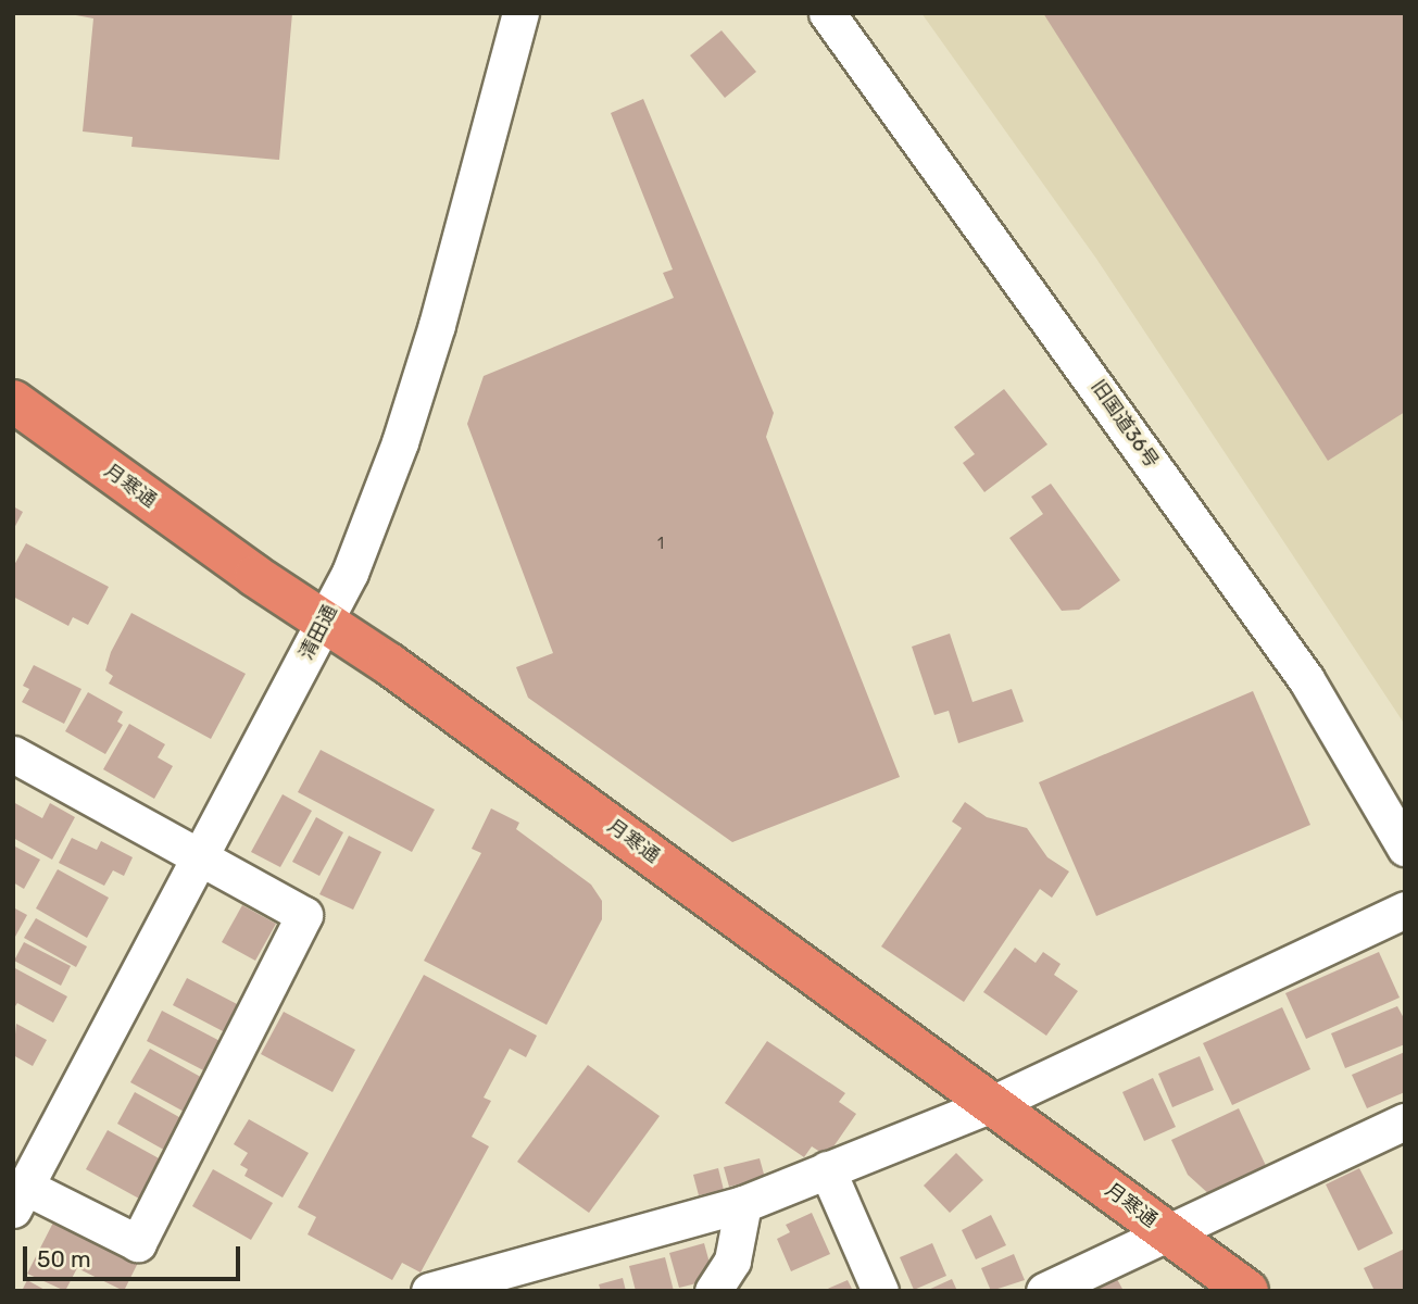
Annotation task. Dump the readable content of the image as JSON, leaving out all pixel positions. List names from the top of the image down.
{
  "streets": {
    "highway": ["月寒通"],
    "street": ["旧国道36号", "清田通"]
  },
  "crossings": [
    ["月寒通", "清田通"]
  ],
  "house_numbers": ["1"],
  "scale_bar": "50 m"
}
